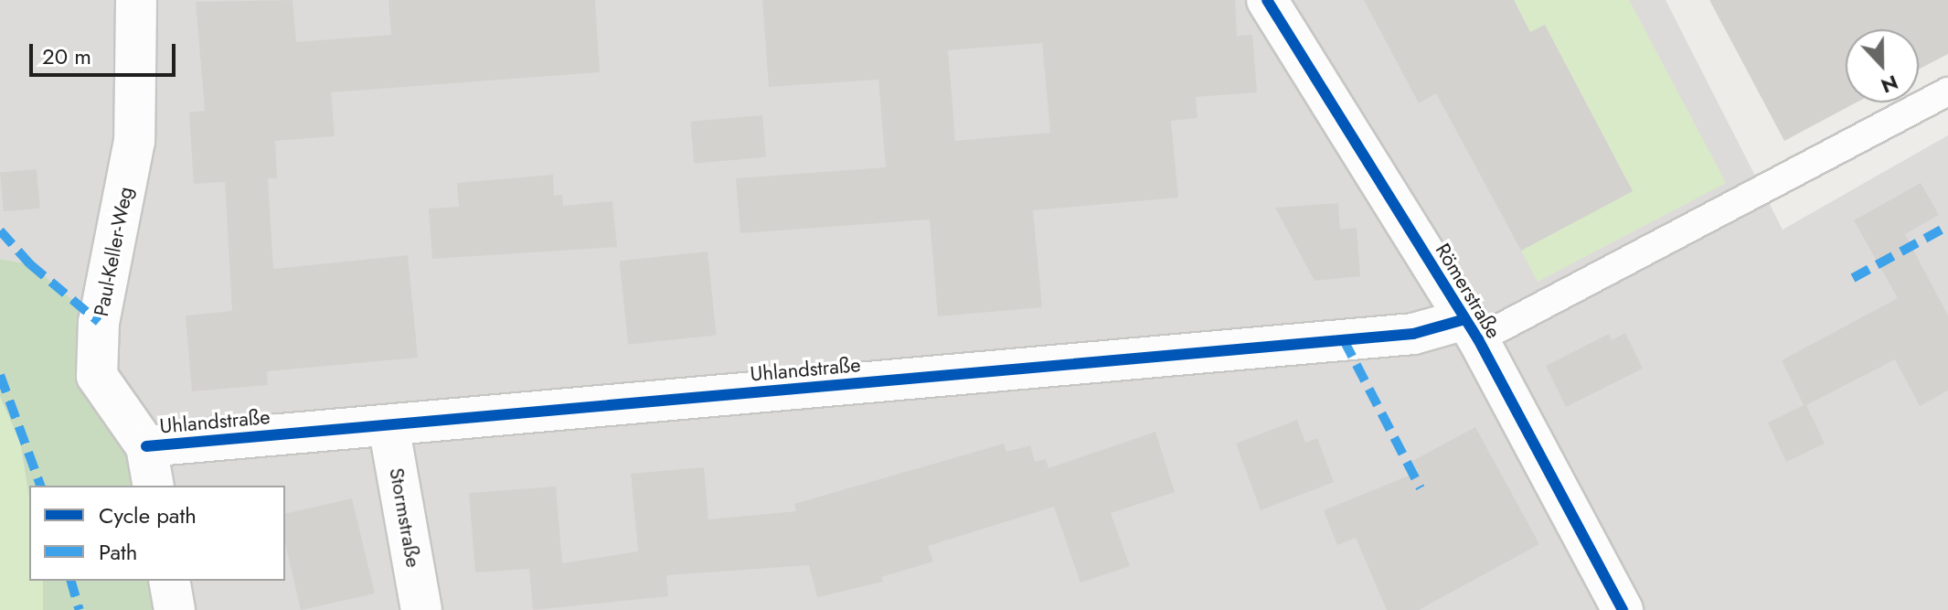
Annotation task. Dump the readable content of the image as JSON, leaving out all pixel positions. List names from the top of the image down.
{
  "streets": {
    "street": [
      "Paul-Keller-Weg",
      "Römerstraße",
      "Uhlandstraße",
      "Stormstraße"
    ]
  },
  "crossings": [
    ["Paul-Keller-Weg", "Uhlandstraße"],
    ["Römerstraße", "Uhlandstraße"],
    ["Uhlandstraße", "Stormstraße"]
  ],
  "legend": ["Cycle path", "Path"],
  "scale_bar": "20 m",
  "north": "bottom"
}
